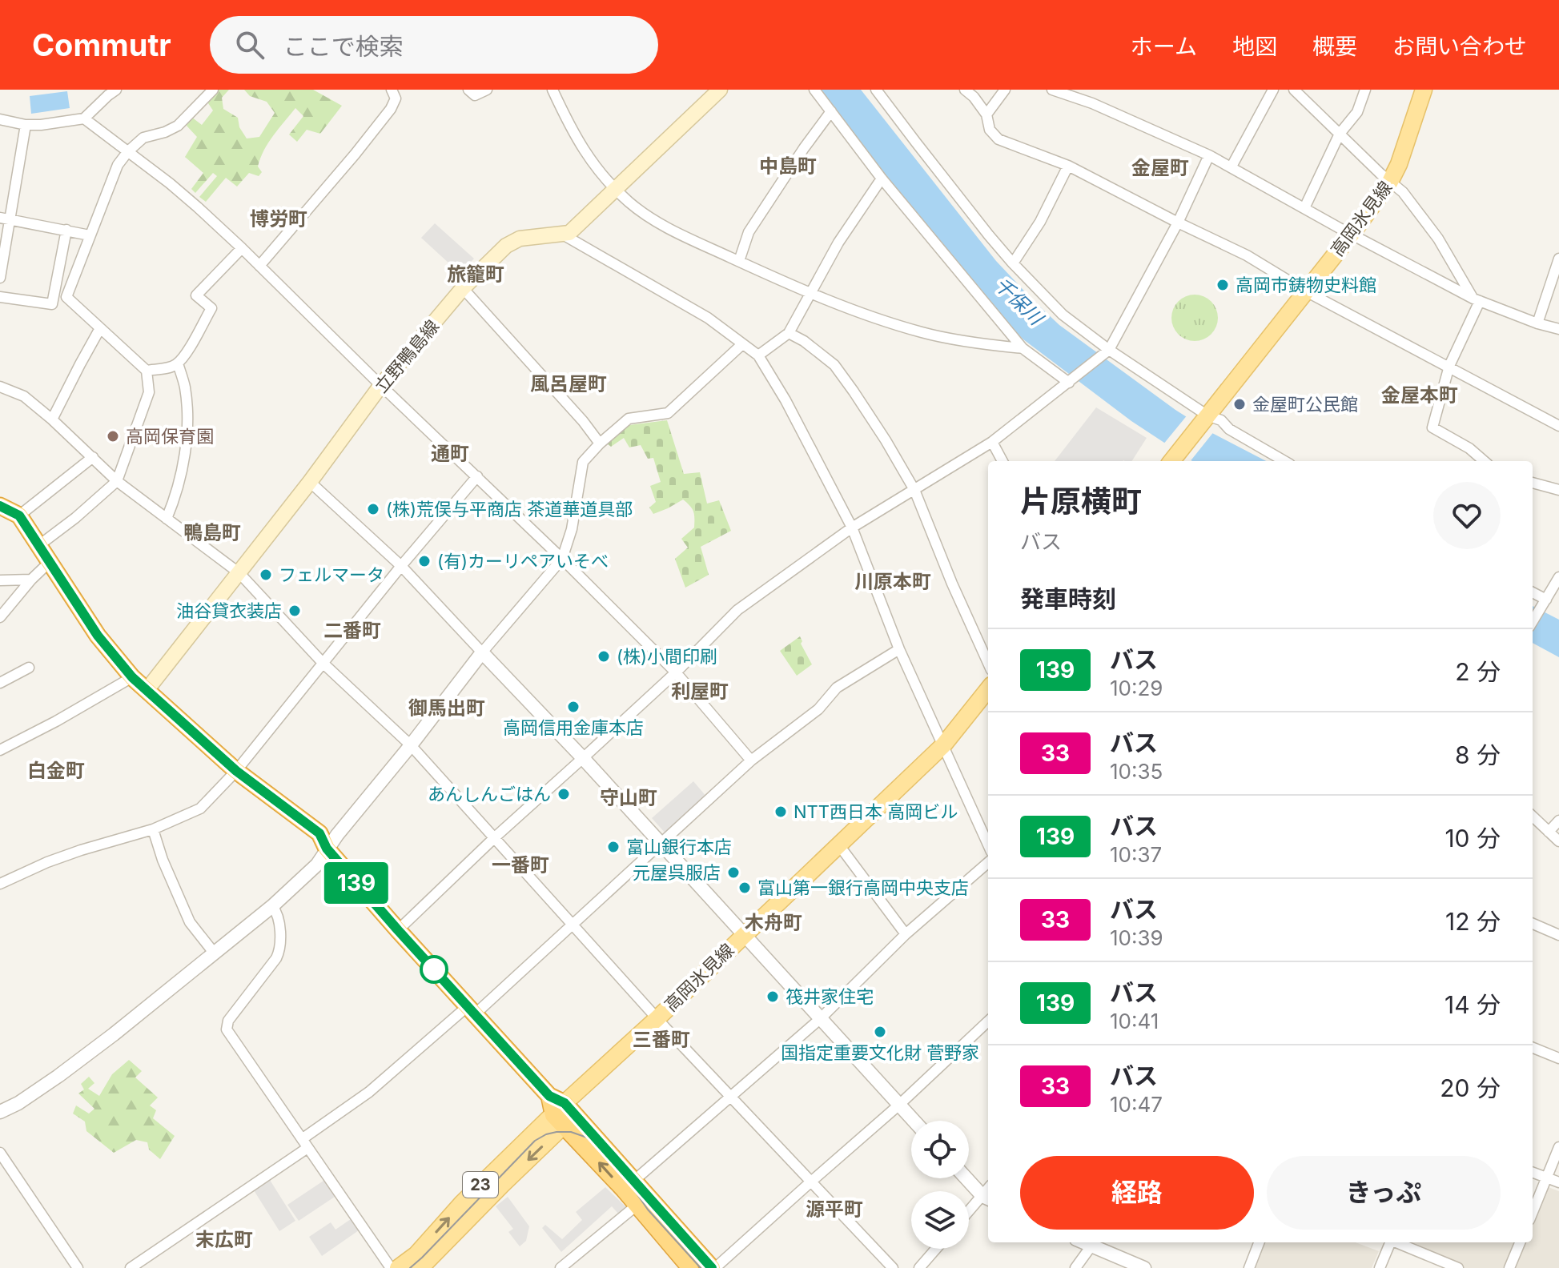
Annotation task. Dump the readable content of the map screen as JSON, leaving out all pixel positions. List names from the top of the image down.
{
  "streets": {
    "main road": ["高岡氷見線", "立野鴨島線", "23"]
  },
  "crossings": [
    ["高岡氷見線", "23"]
  ],
  "districts": [
    "中島町",
    "金屋町",
    "博労町",
    "旅籠町",
    "風呂屋町",
    "金屋本町",
    "通町",
    "鴨島町",
    "川原本町",
    "二番町",
    "利屋町",
    "御馬出町",
    "白金町",
    "守山町",
    "一番町",
    "木舟町",
    "三番町",
    "源平町",
    "末広町"
  ],
  "water": ["千保川"],
  "places": [
    "高岡市鋳物史料館",
    "金屋町公民館",
    "高岡保育園",
    "(株)荒俣与平商店 茶道華道具部",
    "(有)カーリペアいそべ",
    "フェルマータ",
    "油谷貸衣装店",
    "(株)小間印刷",
    "高岡信用金庫本店",
    "あんしんごはん",
    "NTT西日本 高岡ビル",
    "富山銀行本店",
    "元屋呉服店",
    "富山第一銀行高岡中央支店",
    "筏井家住宅",
    "国指定重要文化財 菅野家"
  ],
  "lines": ["bus line 139"],
  "page": {
    "header": "Commutr",
    "search": "ここで検索",
    "nav": [
      "ホーム",
      "地図",
      "概要",
      "お問い合わせ"
    ],
    "on_map": "139",
    "heading": [
      ["片原横町", "バス"],
      "発車時刻"
    ],
    "list": [
      {
        "mark": "139",
        "name": "バス",
        "note": "10:29",
        "value": "2 分"
      },
      {
        "mark": "33",
        "name": "バス",
        "note": "10:35",
        "value": "8 分"
      },
      {
        "mark": "139",
        "name": "バス",
        "note": "10:37",
        "value": "10 分"
      },
      {
        "mark": "33",
        "name": "バス",
        "note": "10:39",
        "value": "12 分"
      },
      {
        "mark": "139",
        "name": "バス",
        "note": "10:41",
        "value": "14 分"
      },
      {
        "mark": "33",
        "name": "バス",
        "note": "10:47",
        "value": "20 分"
      }
    ],
    "buttons": ["経路", "きっぷ"]
  }
}
